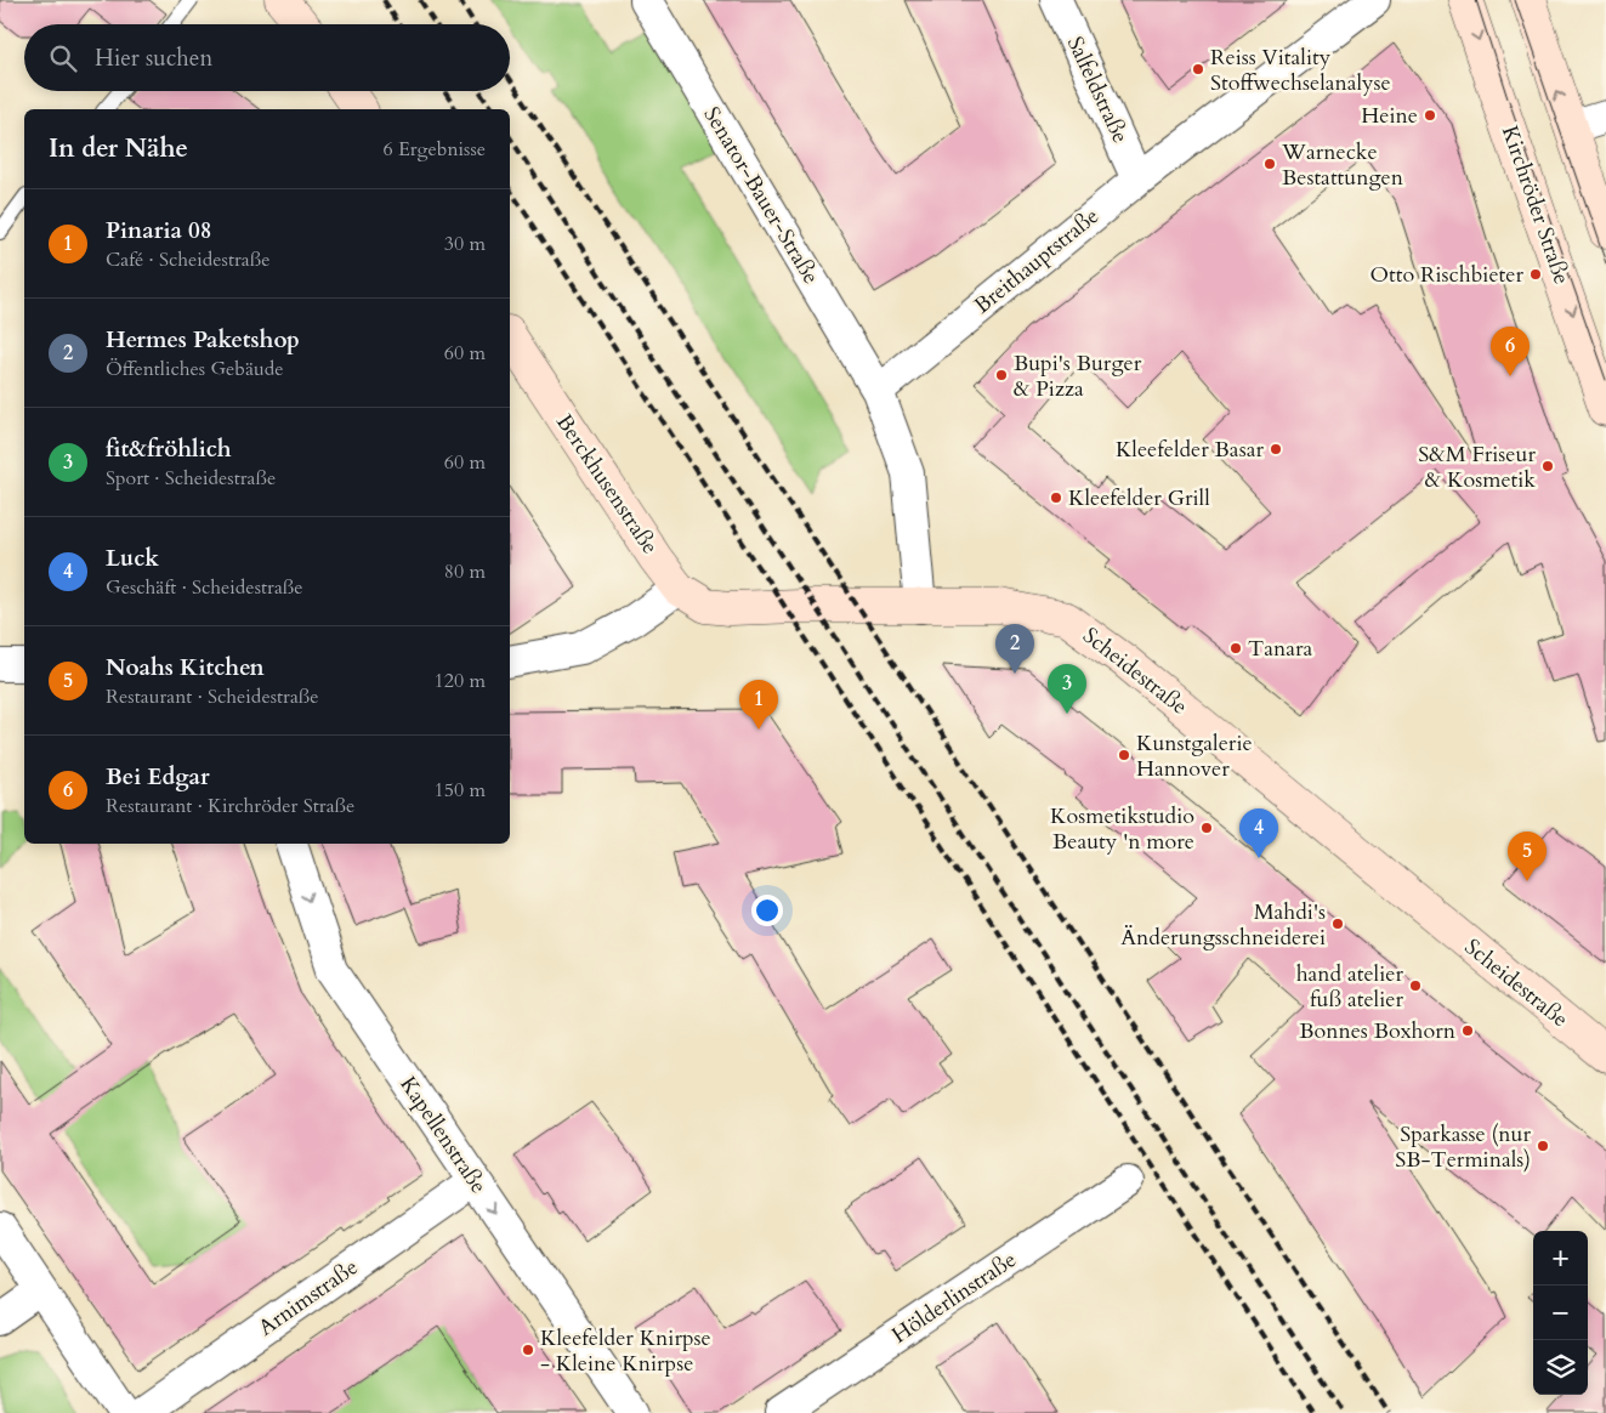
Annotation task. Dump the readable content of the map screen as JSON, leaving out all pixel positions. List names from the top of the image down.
{
  "streets": {
    "street": [
      "Salfeldstraße",
      "Senator-Bauer-Straße",
      "Kirchröder Straße",
      "Breithauptstraße",
      "Berckhusenstraße",
      "Scheidestraße",
      "Kapellenstraße",
      "Arnimstraße",
      "Hölderlinstraße"
    ]
  },
  "crossings": [
    ["Salfeldstraße", "Breithauptstraße"],
    ["Senator-Bauer-Straße", "Breithauptstraße"],
    ["Berckhusenstraße", "Scheidestraße"],
    ["Kapellenstraße", "Arnimstraße"]
  ],
  "one_way": ["Kapellenstraße"],
  "places": [
    "Reiss Vitality Stoffwechselanalyse",
    "Heine",
    "Warnecke Bestattungen",
    "Otto Rischbieter",
    "Bupi's Burger & Pizza",
    "Kleefelder Basar",
    "S&M Friseur & Kosmetik",
    "Kleefelder Grill",
    "Tanara",
    "Kunstgalerie Hannover",
    "Kosmetikstudio Beauty 'n more",
    "Mahdi's Änderungsschneiderei",
    "hand atelier fuß atelier",
    "Bonnes Boxhorn",
    "Sparkasse (nur SB-Terminals)",
    "Kleefelder Knirpse - Kleine Knirpse"
  ],
  "page": {
    "search": "Hier suchen",
    "heading": ["In der Nähe", "6 Ergebnisse"],
    "list": [
      {
        "mark": "1",
        "name": "Pinaria 08",
        "note": "Café · Scheidestraße",
        "value": "30 m"
      },
      {
        "mark": "2",
        "name": "Hermes Paketshop",
        "note": "Öffentliches Gebäude",
        "value": "60 m"
      },
      {
        "mark": "3",
        "name": "fit&fröhlich",
        "note": "Sport · Scheidestraße",
        "value": "60 m"
      },
      {
        "mark": "4",
        "name": "Luck",
        "note": "Geschäft · Scheidestraße",
        "value": "80 m"
      },
      {
        "mark": "5",
        "name": "Noahs Kitchen",
        "note": "Restaurant · Scheidestraße",
        "value": "120 m"
      },
      {
        "mark": "6",
        "name": "Bei Edgar",
        "note": "Restaurant · Kirchröder Straße",
        "value": "150 m"
      }
    ],
    "pins": [
      "6",
      "2",
      "3",
      "1",
      "4",
      "5"
    ],
    "map_buttons": ["+", "−"]
  }
}
